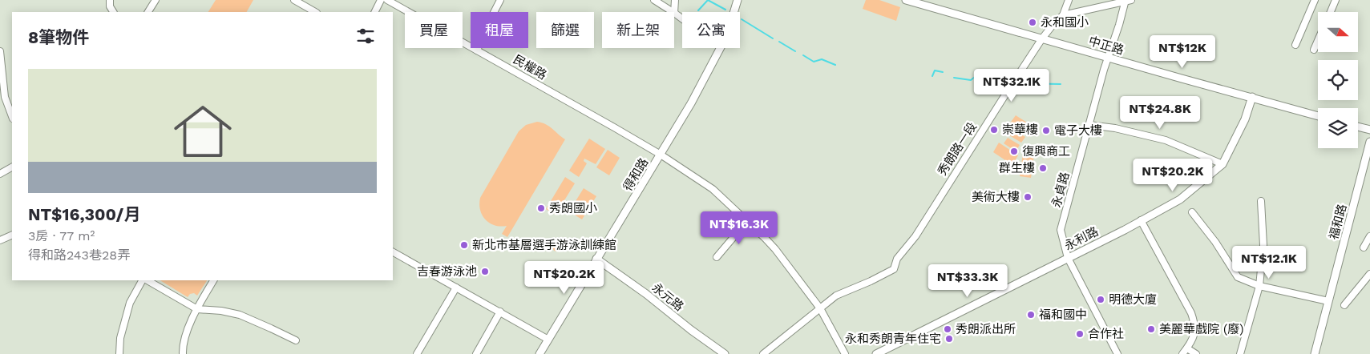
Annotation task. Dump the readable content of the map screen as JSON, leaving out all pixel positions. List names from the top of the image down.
{
  "streets": {
    "street": [
      "中正路",
      "民權路",
      "秀朗路一段",
      "得和路",
      "永貞路",
      "福和路",
      "永利路",
      "永元路"
    ]
  },
  "crossings": [
    ["中正路", "秀朗路一段"],
    ["中正路", "永貞路"],
    ["中正路", "永利路"],
    ["民權路", "秀朗路一段"],
    ["民權路", "得和路"],
    ["得和路", "永元路"],
    ["永貞路", "永利路"]
  ],
  "places": [
    "永和國小",
    "崇華樓",
    "電子大樓",
    "復興商工",
    "群生樓",
    "美術大樓",
    "秀朗國小",
    "新北市基層選手游泳訓練館",
    "吉春游泳池",
    "明德大廈",
    "福和國中",
    "秀朗派出所",
    "美麗華戲院 (廢)",
    "合作社",
    "永和秀朗青年住宅"
  ],
  "north": "right",
  "page": {
    "chip": [
      "買屋",
      "租屋",
      "篩選",
      "新上架",
      "公寓"
    ],
    "heading": "8筆物件",
    "price": [
      "NT$12K",
      "NT$32.1K",
      "NT$24.8K",
      "NT$20.2K",
      "NT$16.3K",
      "NT$12.1K",
      "NT$20.2K",
      "NT$33.3K"
    ],
    "list": [
      {
        "name": "NT$16,300/月",
        "note": "3房 · 77 m² · 得和路243巷28弄"
      }
    ]
  }
}
